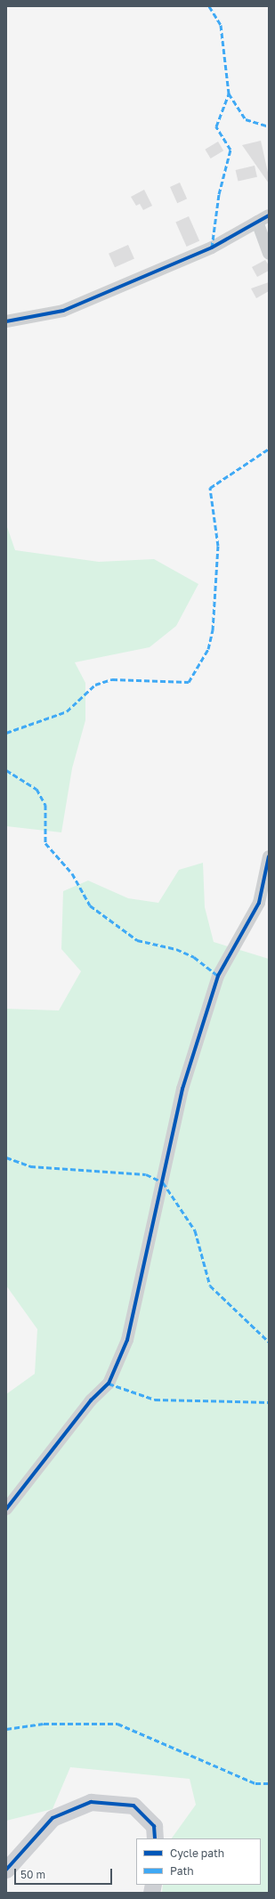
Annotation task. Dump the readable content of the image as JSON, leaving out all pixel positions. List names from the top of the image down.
{
  "legend": ["Cycle path", "Path"],
  "scale_bar": "50 m"
}
